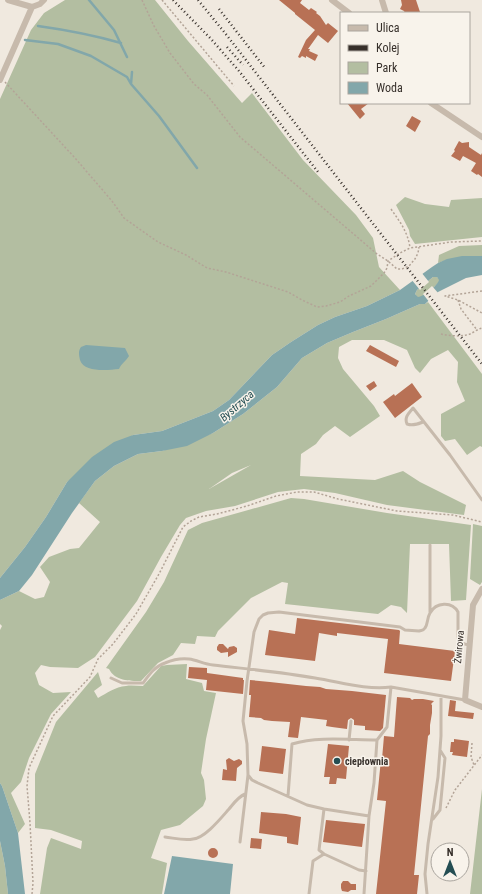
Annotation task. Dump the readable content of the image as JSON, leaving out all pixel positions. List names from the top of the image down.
{
  "streets": {
    "street": ["Żwirowa"]
  },
  "water": ["Bystrzyca"],
  "places": ["ciepłownia"],
  "legend": [
    "Ulica",
    "Kolej",
    "Park",
    "Woda"
  ],
  "north": "top"
}
